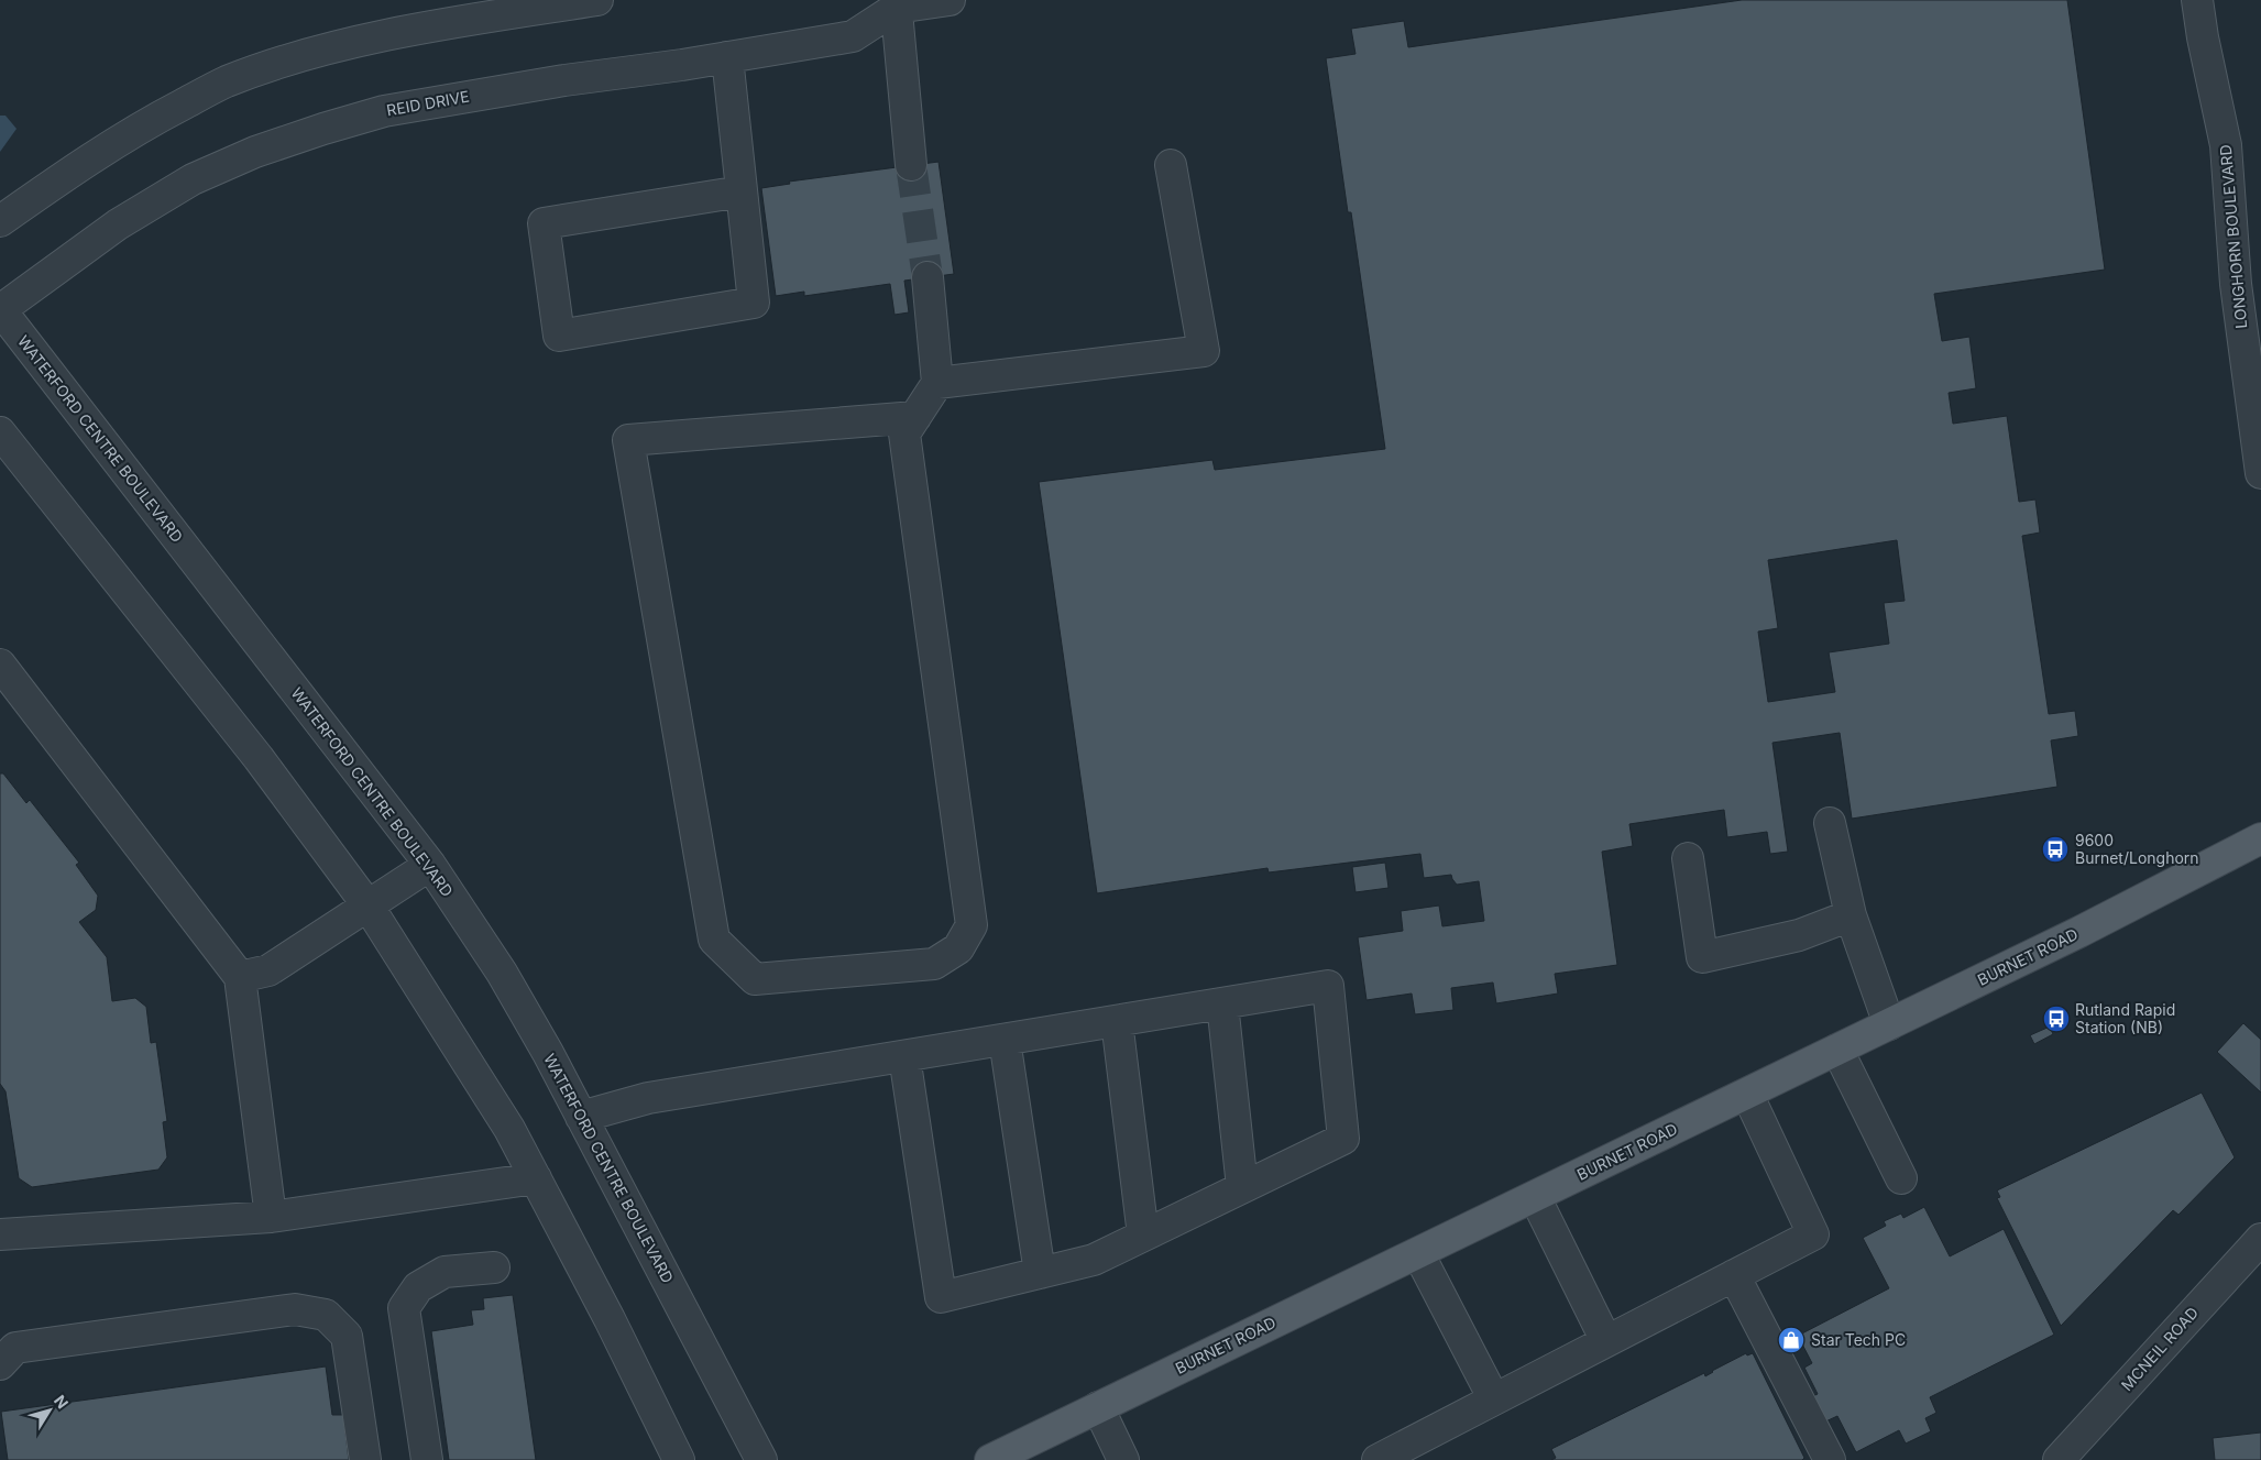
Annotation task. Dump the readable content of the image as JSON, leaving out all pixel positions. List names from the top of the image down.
{
  "streets": {
    "main road": ["BURNET ROAD"],
    "street": [
      "REID DRIVE",
      "LONGHORN BOULEVARD",
      "WATERFORD CENTRE BOULEVARD",
      "MCNEIL ROAD"
    ]
  },
  "crossings": [
    ["REID DRIVE", "WATERFORD CENTRE BOULEVARD"]
  ],
  "places": {
    "bus stop": ["9600 Burnet/Longhorn", "Rutland Rapid Station (NB)"],
    "shop": ["Star Tech PC"]
  },
  "north": "top right"
}
